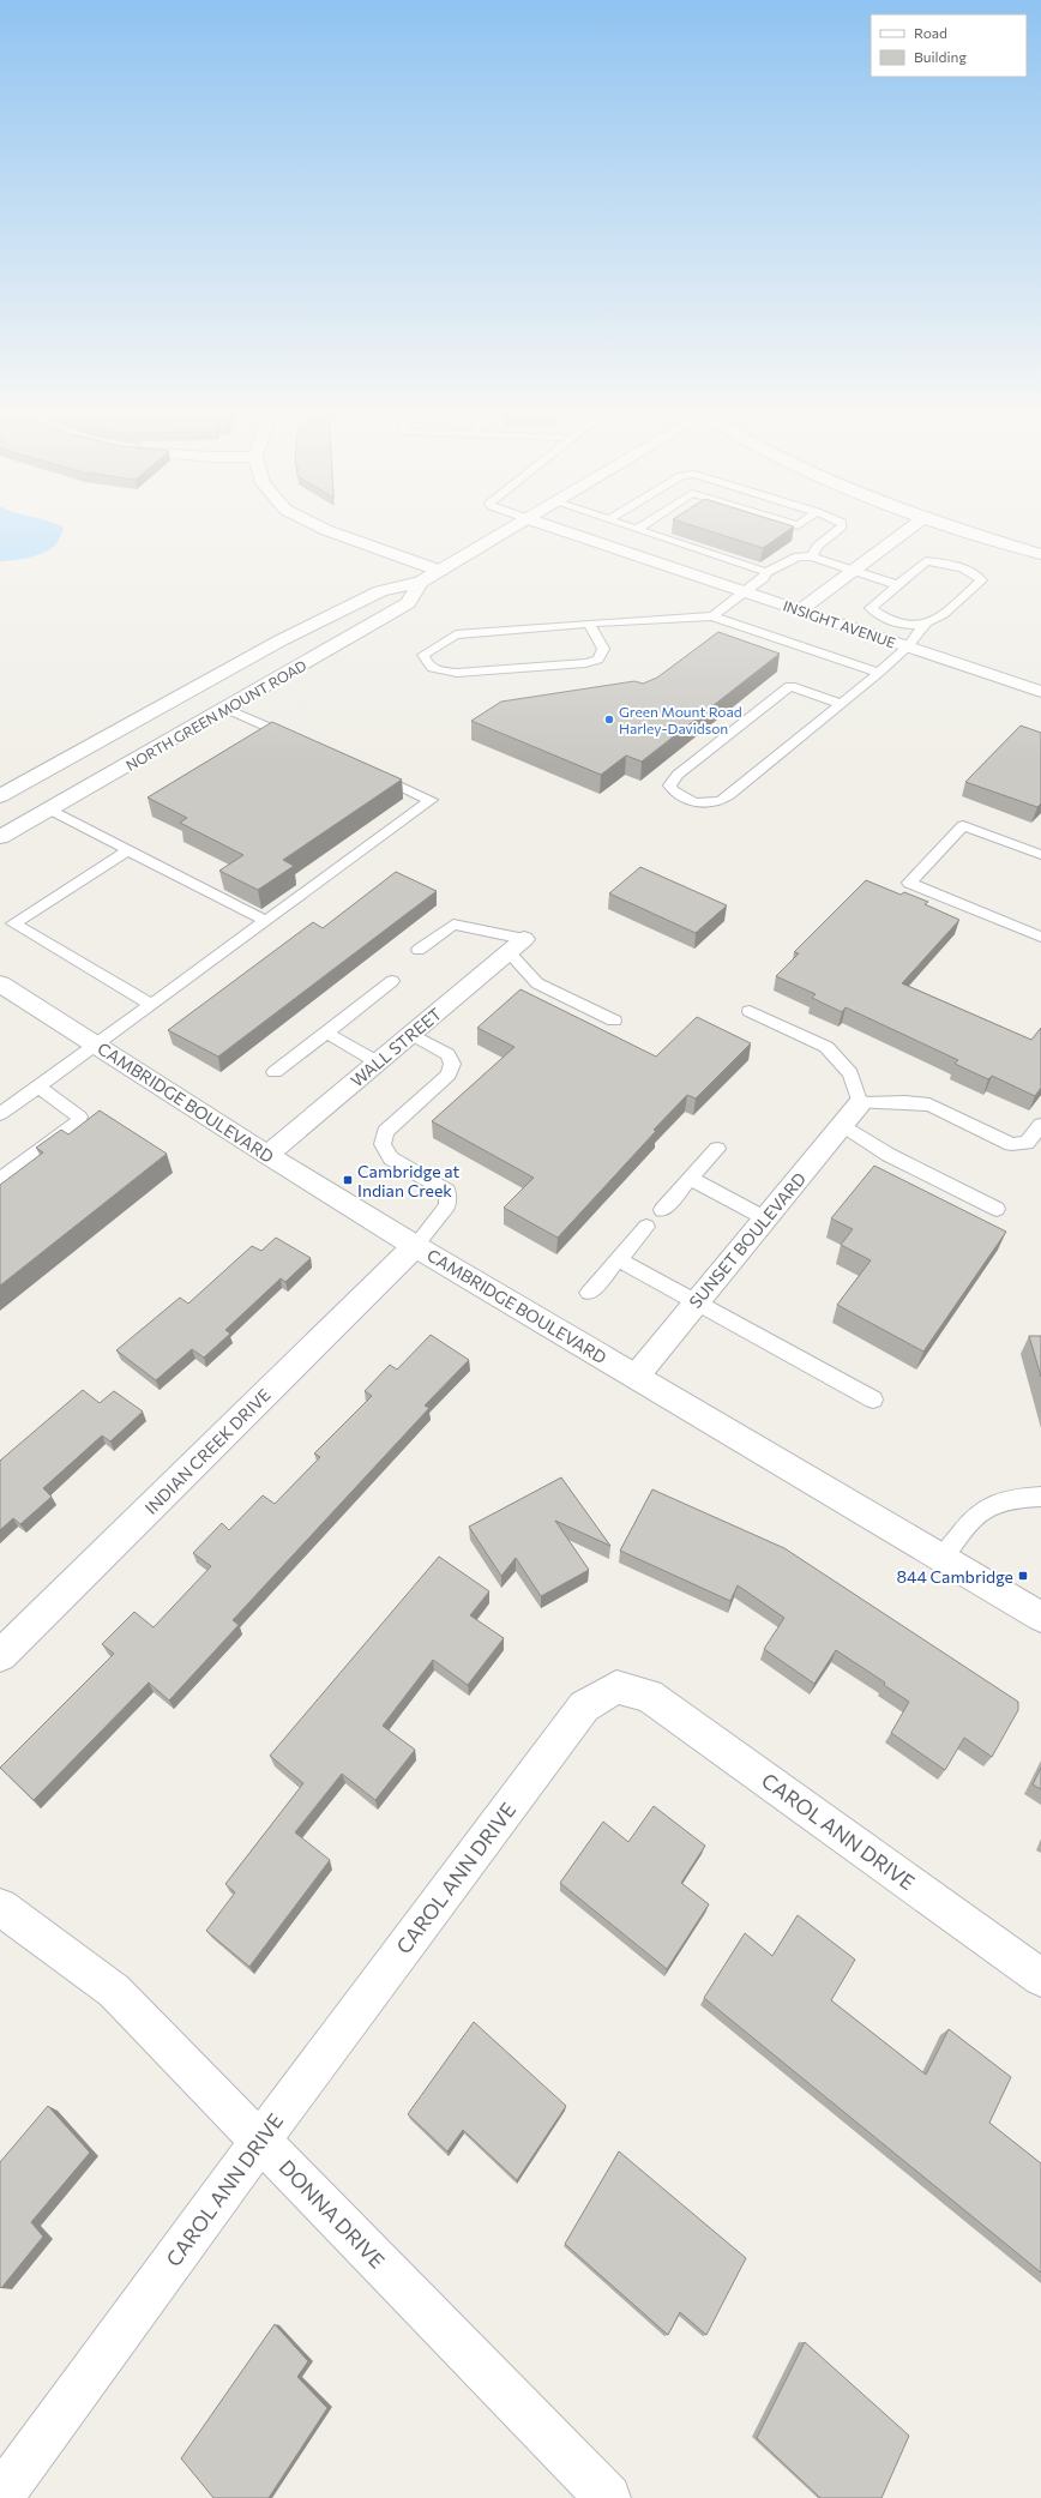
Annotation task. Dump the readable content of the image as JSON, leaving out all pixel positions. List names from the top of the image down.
{
  "streets": {
    "street": [
      "INSIGHT AVENUE",
      "NORTH GREEN MOUNT ROAD",
      "WALL STREET",
      "CAMBRIDGE BOULEVARD",
      "SUNSET BOULEVARD",
      "INDIAN CREEK DRIVE",
      "CAROL ANN DRIVE",
      "DONNA DRIVE"
    ]
  },
  "crossings": [
    ["WALL STREET", "CAMBRIDGE BOULEVARD"],
    ["CAMBRIDGE BOULEVARD", "SUNSET BOULEVARD"],
    ["CAMBRIDGE BOULEVARD", "INDIAN CREEK DRIVE"],
    ["CAROL ANN DRIVE", "DONNA DRIVE"]
  ],
  "places": {
    "other": ["Green Mount Road Harley-Davidson"],
    "transit": ["Cambridge at Indian Creek", "844 Cambridge"]
  },
  "legend": ["Road", "Building"]
}
